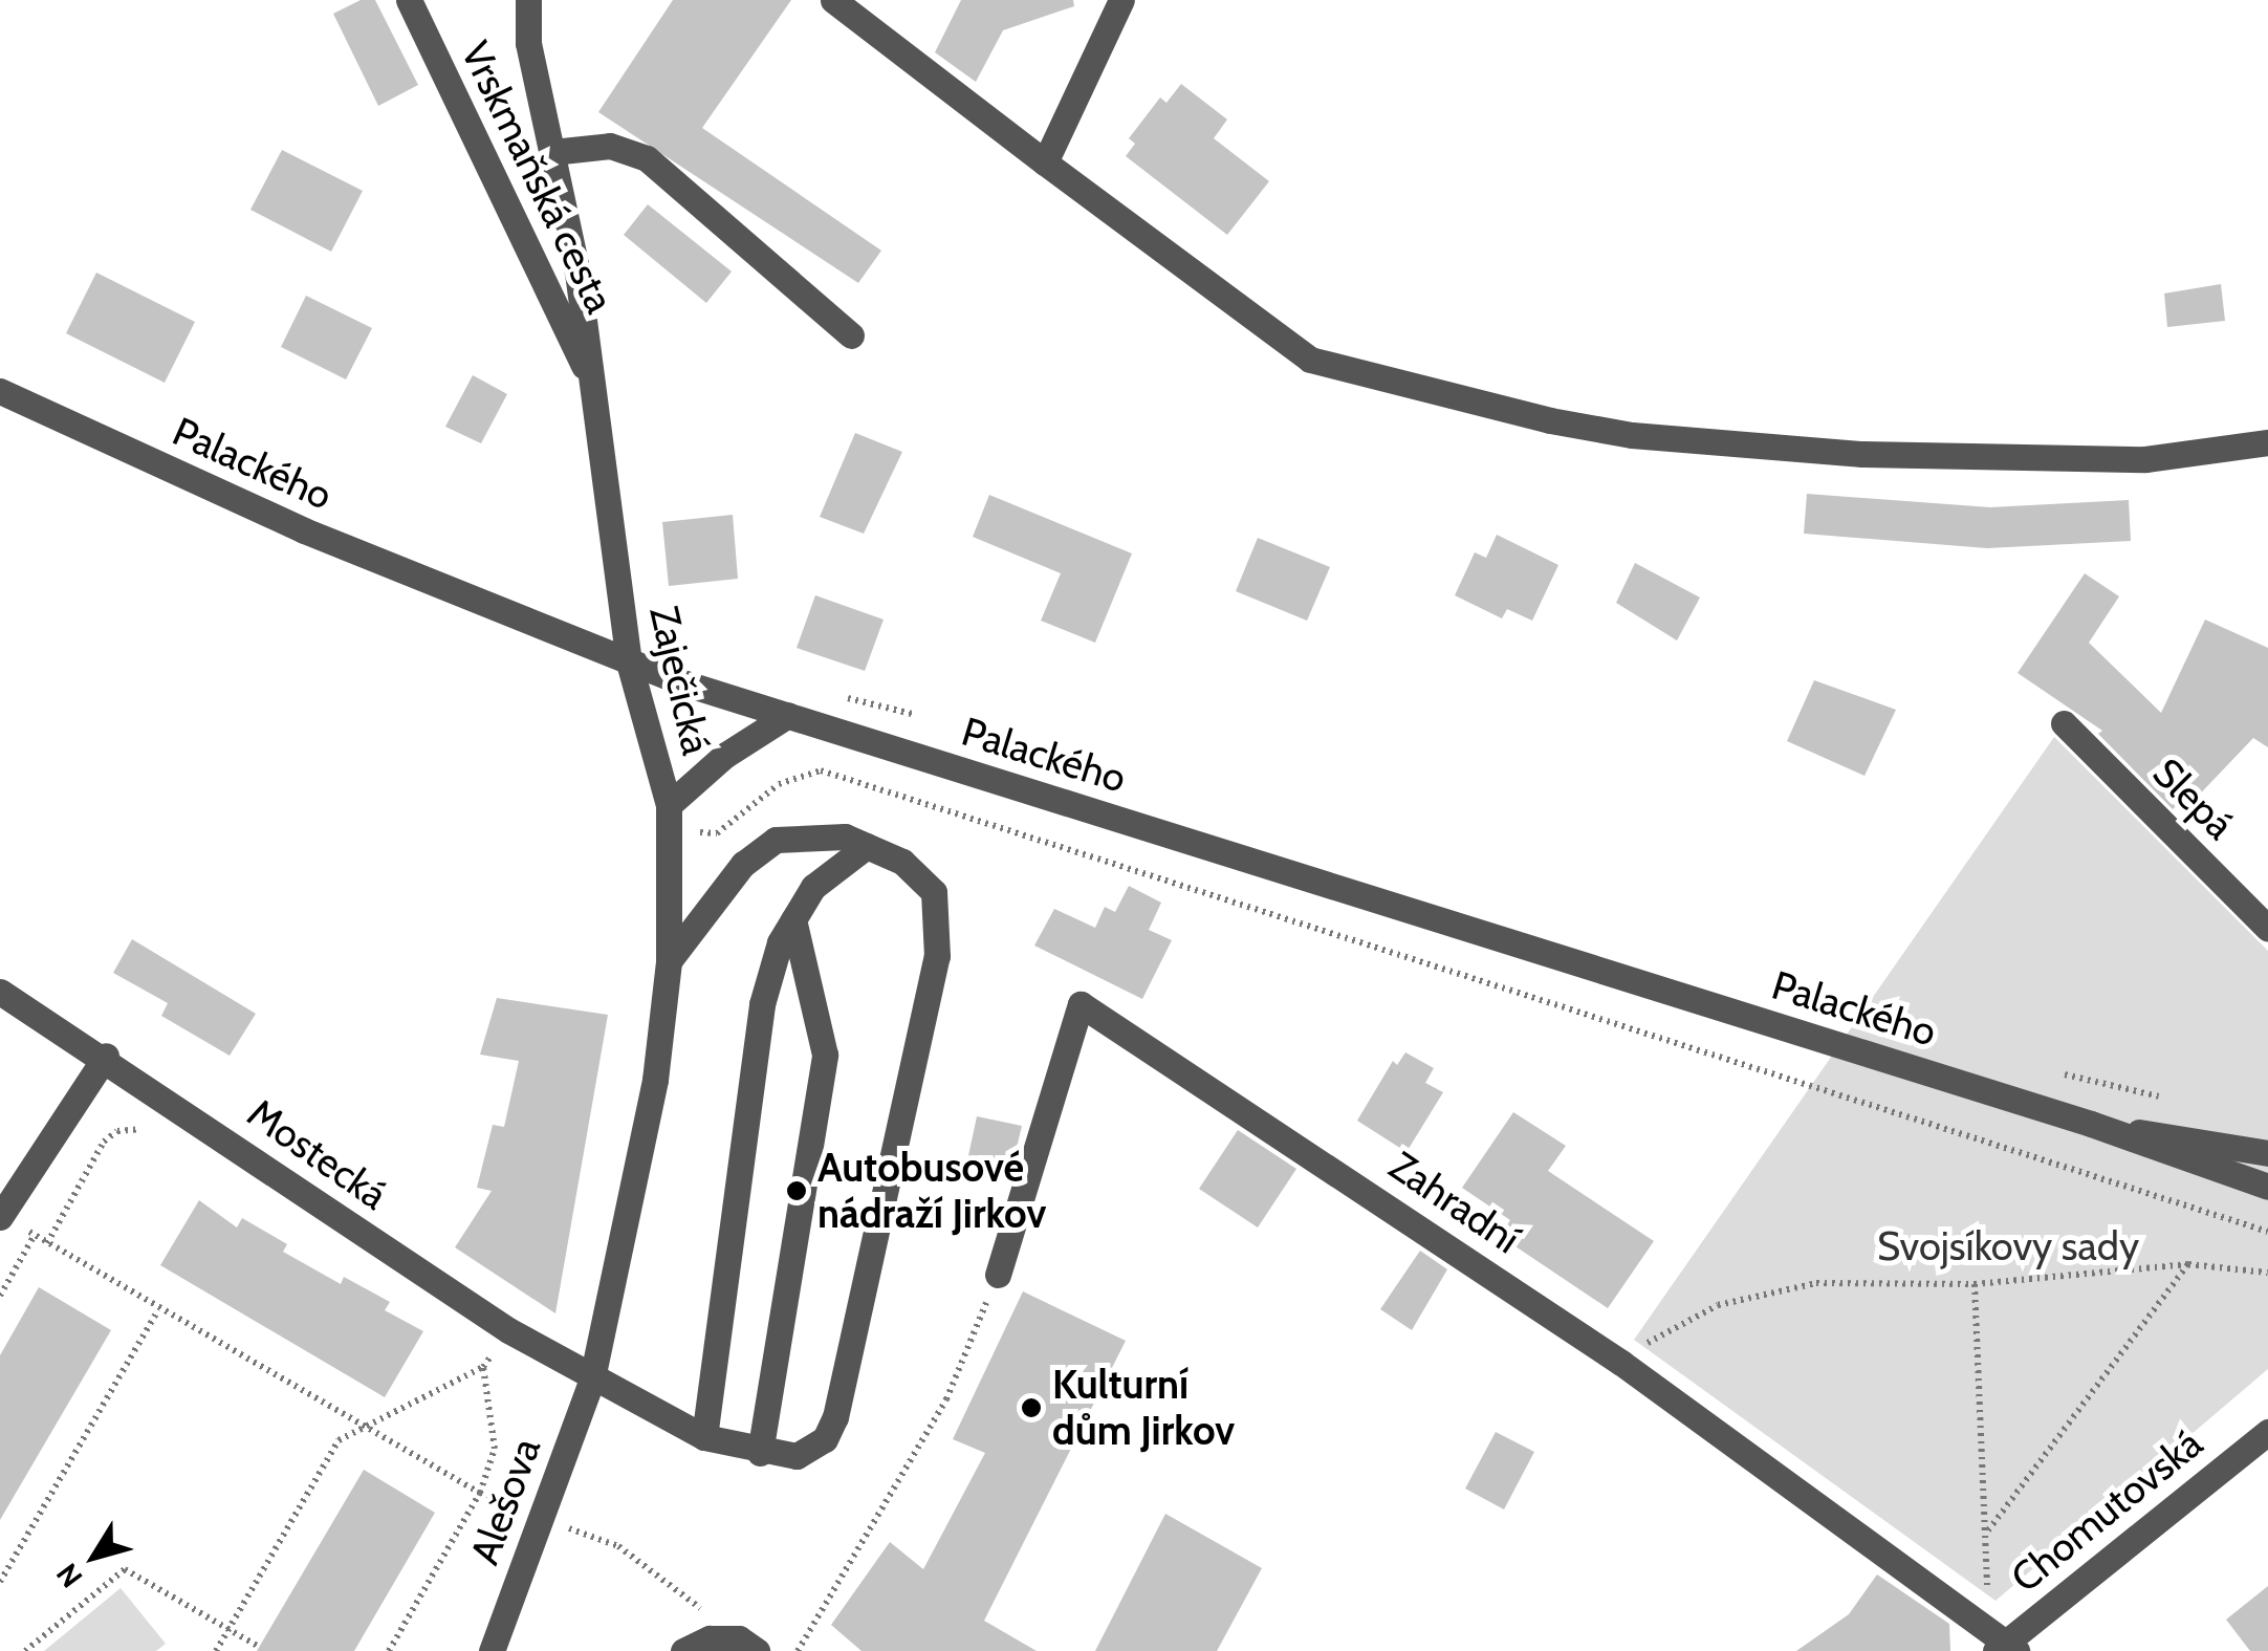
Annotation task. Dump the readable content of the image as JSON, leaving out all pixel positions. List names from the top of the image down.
{
  "streets": {
    "street": [
      "Vrskmaňská cesta",
      "Palackého",
      "Zaječická",
      "Slepá",
      "Mostecká",
      "Zahradní",
      "Alešova",
      "Chomutovská"
    ]
  },
  "crossings": [
    ["Vrskmaňská cesta", "Zaječická"],
    ["Palackého", "Zaječická"],
    ["Zaječická", "Mostecká"],
    ["Zaječická", "Alešova"],
    ["Mostecká", "Alešova"],
    ["Zahradní", "Chomutovská"]
  ],
  "parks": ["Svojsíkovy sady"],
  "places": ["Autobusové nádraží Jirkov", "Kulturní dům Jirkov"],
  "north": "bottom left"
}
